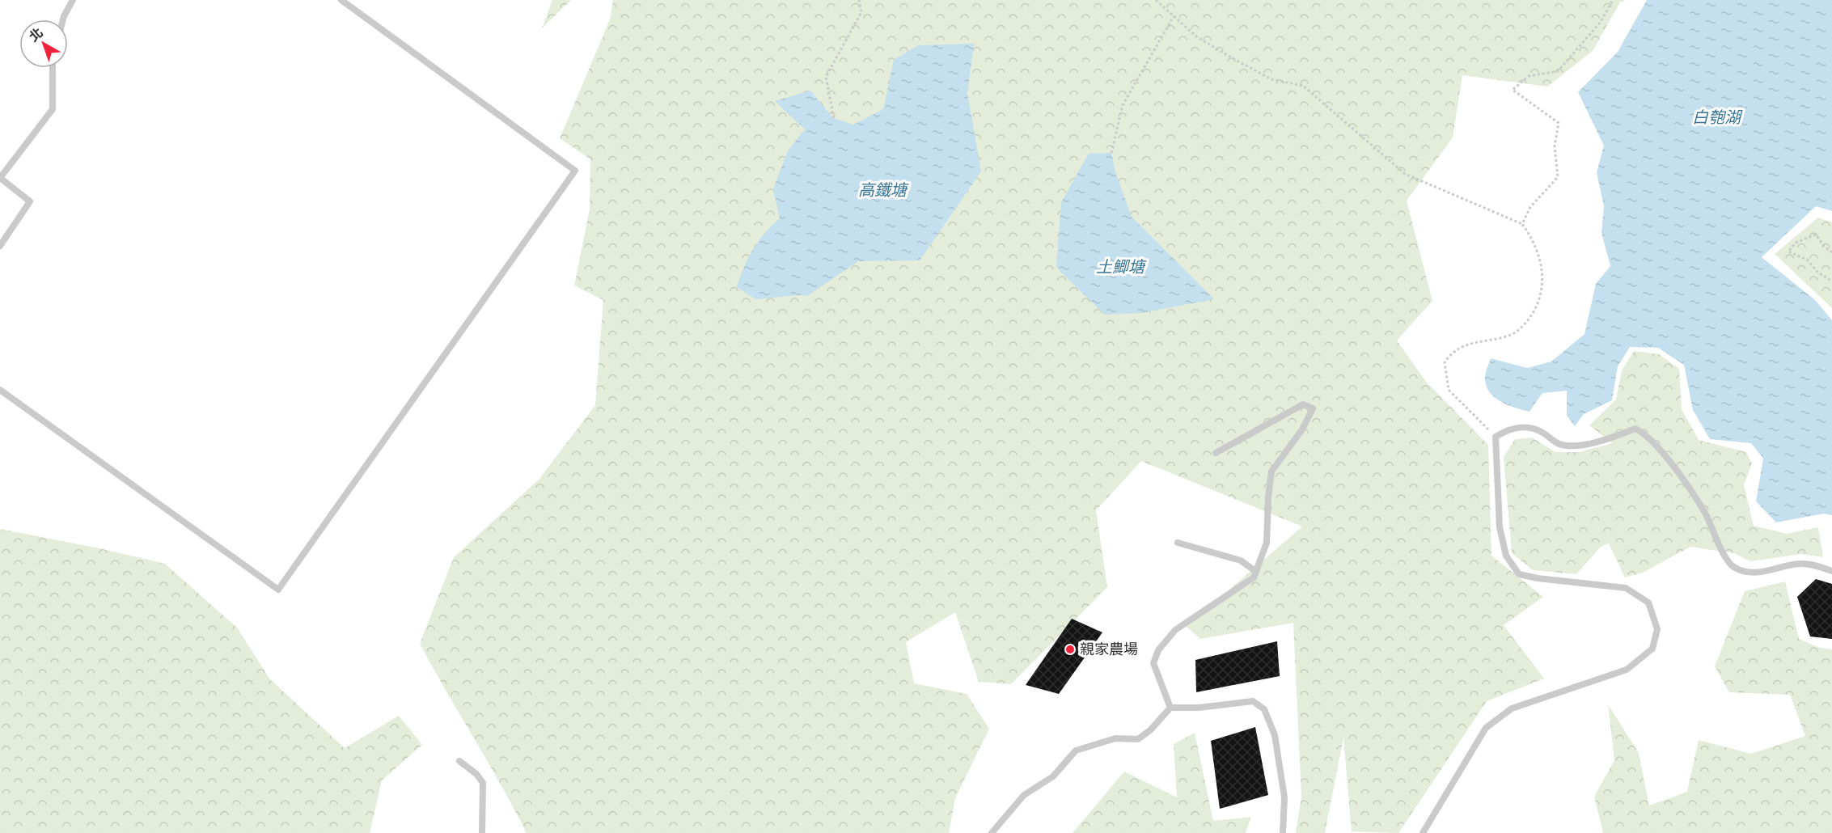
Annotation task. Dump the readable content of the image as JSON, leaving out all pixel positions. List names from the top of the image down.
{
  "water": ["白匏湖", "高鐵塘", "土鯽塘"],
  "places": ["親家農場"],
  "north": "top left"
}
